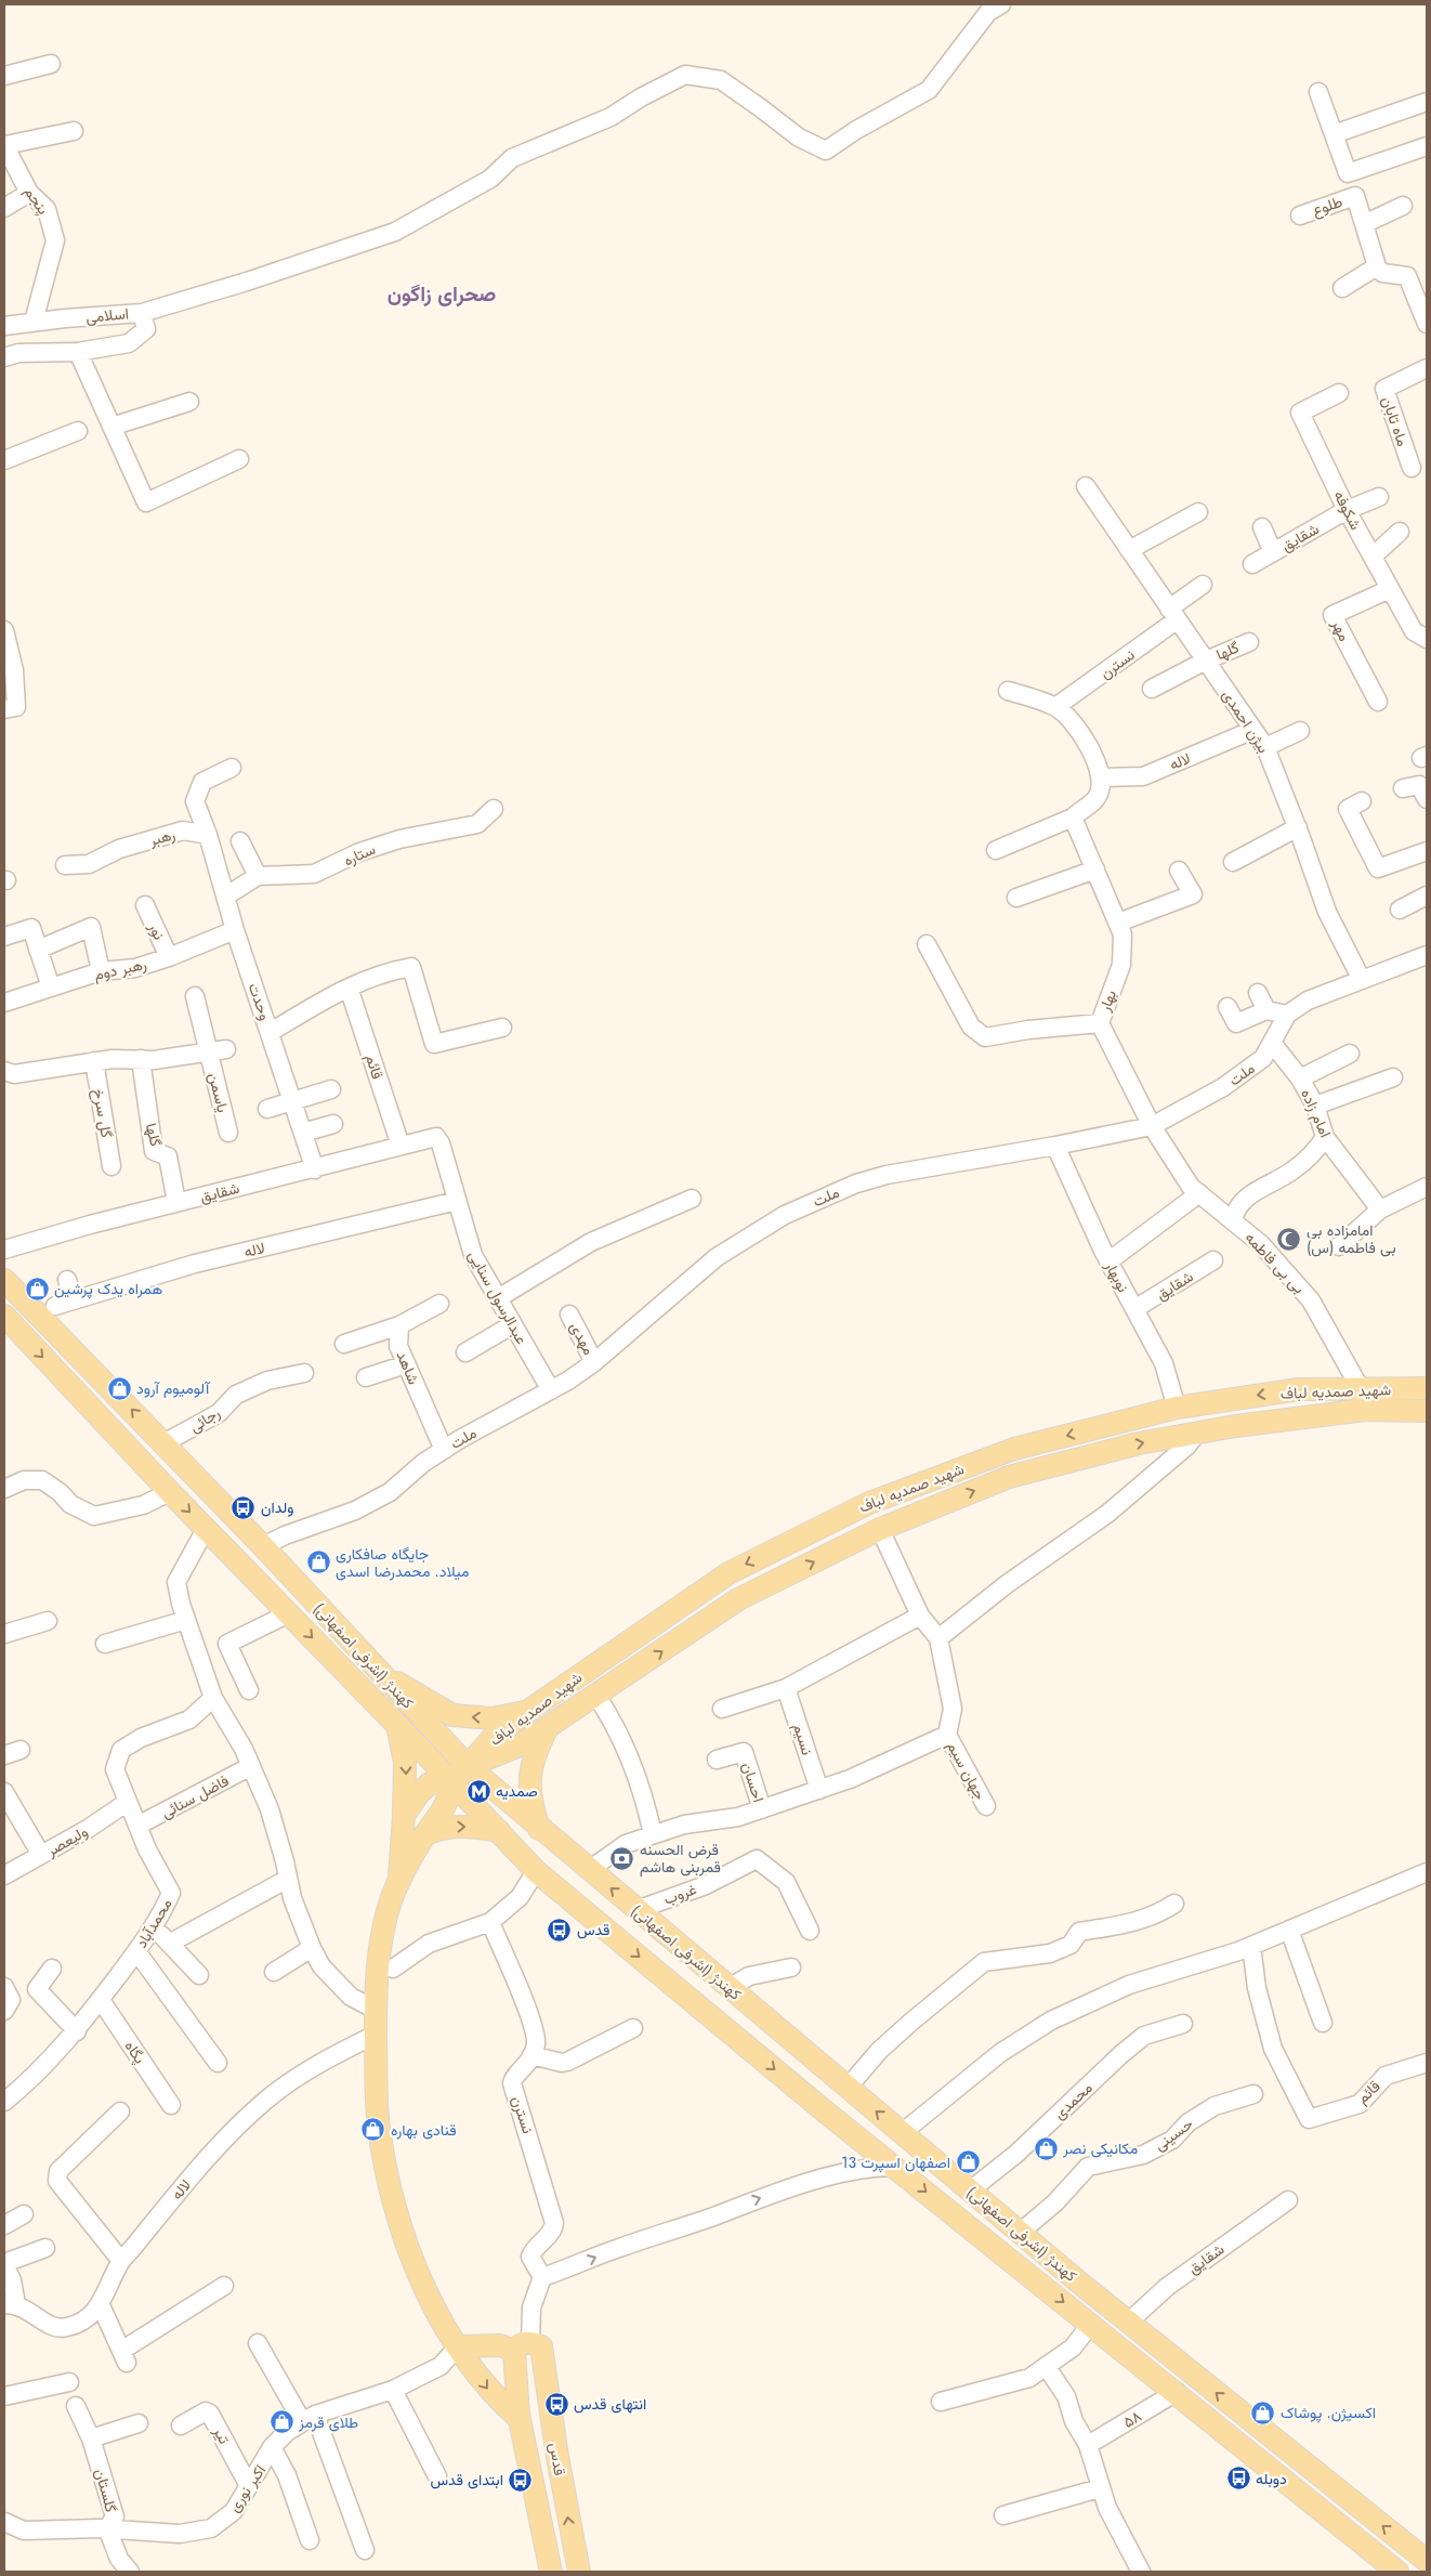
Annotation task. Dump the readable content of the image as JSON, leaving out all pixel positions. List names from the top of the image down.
{
  "streets": {
    "main road": ["شهید صمدیه لباف", "کهندژ (اشرفی اصفهانی)", "قدس"],
    "street": [
      "پنجم",
      "طلوع",
      "اسلامی",
      "ماه تابان",
      "شکوفه",
      "شقایق",
      "مهر",
      "گلها",
      "نسترن",
      "بیژن احمدی",
      "لاله",
      "رهبر",
      "ستاره",
      "نور",
      "رهبر دوم",
      "بهار",
      "وحدت",
      "قائم",
      "ملت",
      "یاسمن",
      "گل سرخ",
      "امام زاده",
      "بی بی فاطمه",
      "نوبهار",
      "عبدالرسول سنایی",
      "مهدی",
      "شاهد",
      "رجائی",
      "نسیم",
      "جهان سیم",
      "احسان",
      "فاضل سنائی",
      "ولیعصر",
      "غروب",
      "محمدآباد",
      "پگاه",
      "محمدی",
      "حسینی",
      "۵۸",
      "تیر",
      "اکبر نوری",
      "گلستان"
    ]
  },
  "crossings": [
    ["پنجم", "اسلامی"],
    ["شکوفه", "شقایق"],
    ["شکوفه", "مهر"],
    ["شقایق", "گلها"],
    ["شقایق", "وحدت"],
    ["شقایق", "قائم"],
    ["شقایق", "نوبهار"],
    ["شقایق", "عبدالرسول سنایی"],
    ["شقایق", "کهندژ (اشرفی اصفهانی)"],
    ["گلها", "بیژن احمدی"],
    ["نسترن", "بیژن احمدی"],
    ["بیژن احمدی", "لاله"],
    ["لاله", "عبدالرسول سنایی"],
    ["رهبر", "وحدت"],
    ["نور", "رهبر دوم"],
    ["رهبر دوم", "وحدت"],
    ["بهار", "ملت"],
    ["بهار", "بی بی فاطمه"],
    ["ملت", "امام زاده"],
    ["ملت", "بی بی فاطمه"],
    ["ملت", "نوبهار"],
    ["ملت", "عبدالرسول سنایی"],
    ["ملت", "مهدی"],
    ["ملت", "شاهد"],
    ["ملت", "کهندژ (اشرفی اصفهانی)"],
    ["بی بی فاطمه", "شهید صمدیه لباف"],
    ["نوبهار", "شهید صمدیه لباف"],
    ["شهید صمدیه لباف", "کهندژ (اشرفی اصفهانی)"],
    ["رجائی", "کهندژ (اشرفی اصفهانی)"],
    ["کهندژ (اشرفی اصفهانی)", "غروب"],
    ["کهندژ (اشرفی اصفهانی)", "محمدی"],
    ["کهندژ (اشرفی اصفهانی)", "حسینی"],
    ["کهندژ (اشرفی اصفهانی)", "۵۸"],
    ["فاضل سنائی", "محمدآباد"],
    ["ولیعصر", "محمدآباد"],
    ["محمدآباد", "پگاه"],
    ["تیر", "اکبر نوری"],
    ["اکبر نوری", "گلستان"]
  ],
  "districts": ["صحرای زاگون"],
  "places": {
    "mosque": ["امامزاده بی بی فاطمه (س)"],
    "shop": [
      "همراه یدک پرشین",
      "آلومیوم آرود",
      "جایگاه صافکاری میلاد. محمدرضا اسدی",
      "قنادی بهاره",
      "مکانیکی نصر",
      "اصفهان اسپرت 13",
      "اکسیژن. پوشاک",
      "طلای قرمز"
    ],
    "bus stop": [
      "ولدان",
      "قدس",
      "انتهای قدس",
      "دوبله",
      "ابتدای قدس"
    ],
    "metro station": ["صمدیه"],
    "bank": ["قرض الحسنه قمربنی هاشم"]
  }
}
